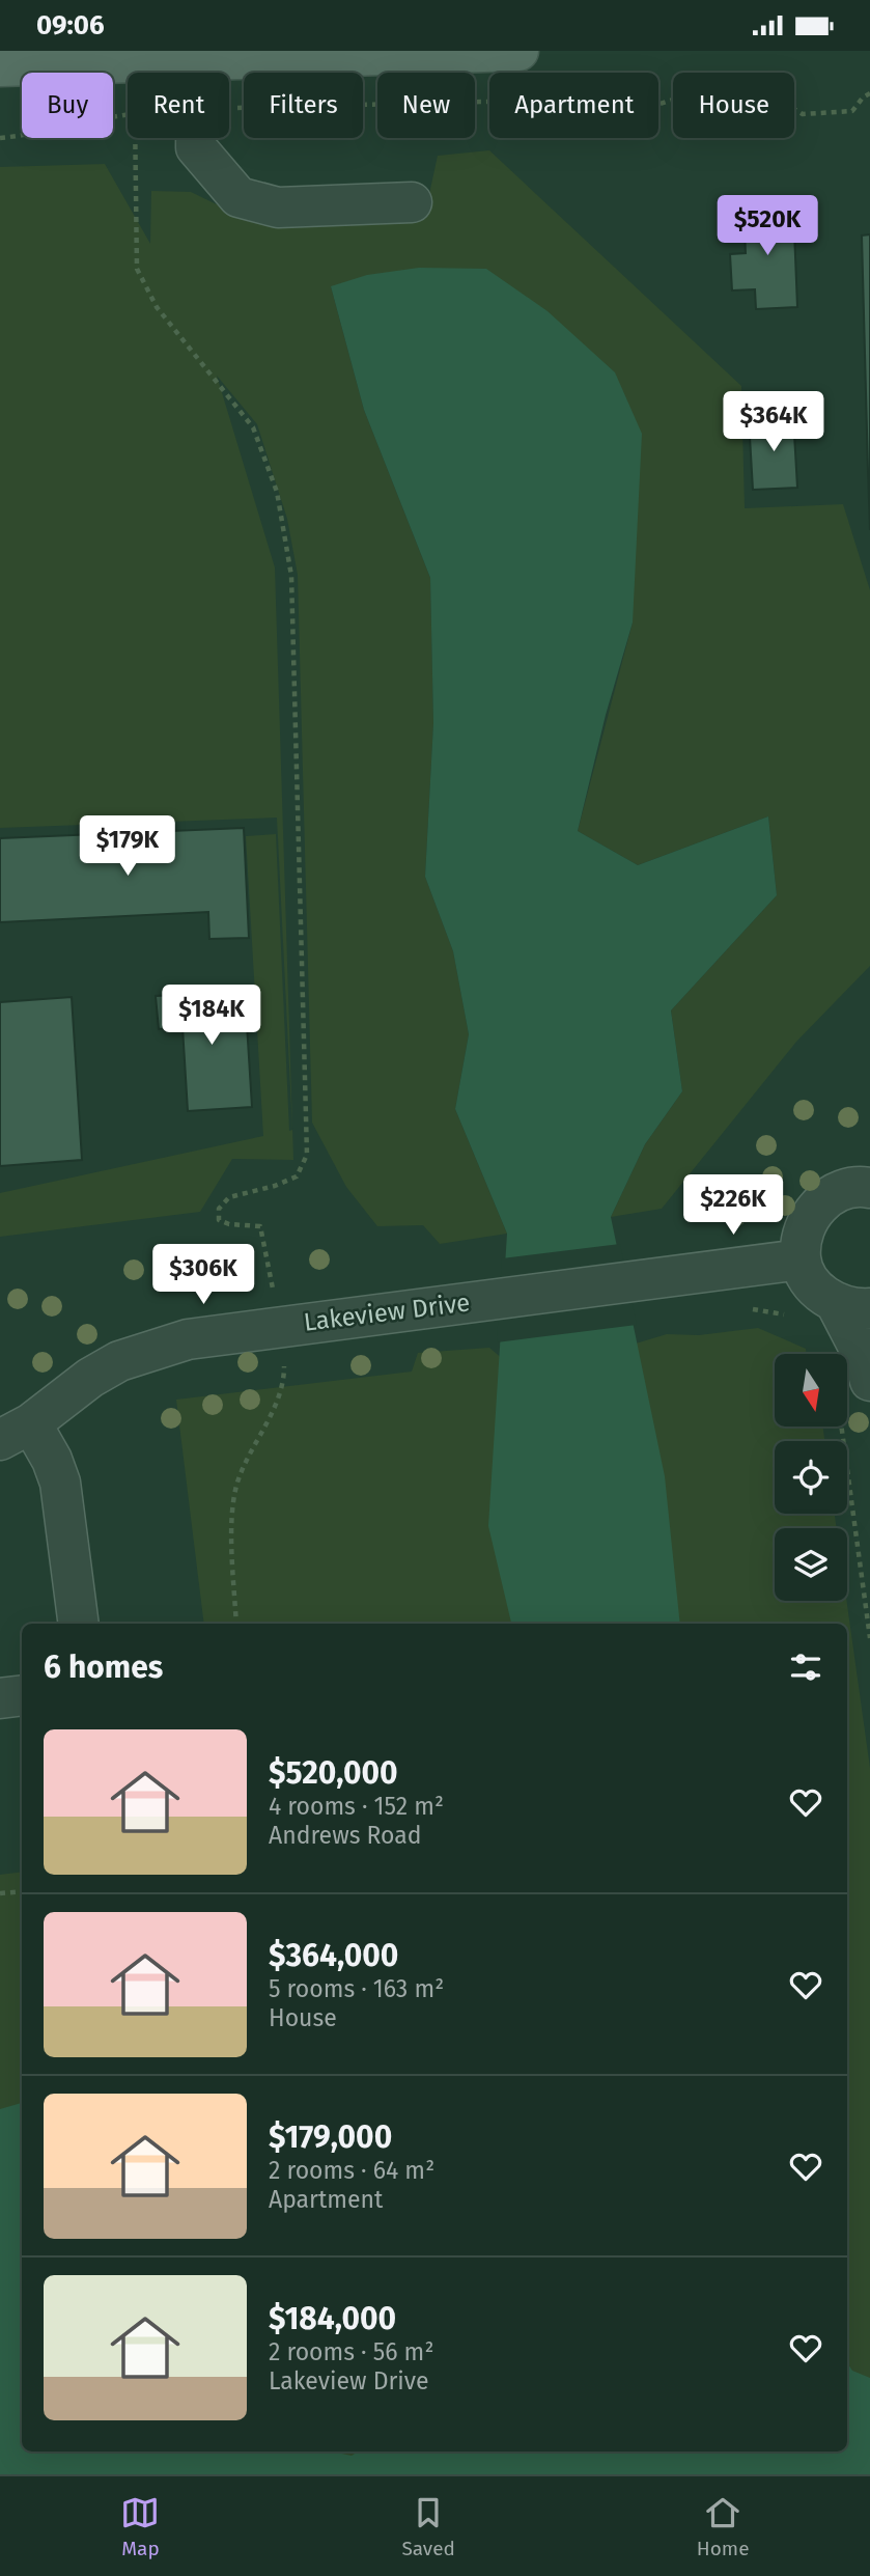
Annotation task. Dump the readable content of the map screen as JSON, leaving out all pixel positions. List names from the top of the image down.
{
  "streets": {
    "street": ["Lakeview Drive"]
  },
  "north": "bottom",
  "page": {
    "status": "09:06",
    "chip": [
      "Buy",
      "Rent",
      "Filters",
      "New",
      "Apartment",
      "House"
    ],
    "price": [
      "$520K",
      "$364K",
      "$179K",
      "$184K",
      "$226K",
      "$306K"
    ],
    "heading": "6 homes",
    "list": [
      {
        "name": "$520,000",
        "note": "4 rooms · 152 m² · Andrews Road"
      },
      {
        "name": "$364,000",
        "note": "5 rooms · 163 m² · House"
      },
      {
        "name": "$179,000",
        "note": "2 rooms · 64 m² · Apartment"
      },
      {
        "name": "$184,000",
        "note": "2 rooms · 56 m² · Lakeview Drive"
      }
    ],
    "tabs": ["Map", "Saved", "Home"]
  }
}
